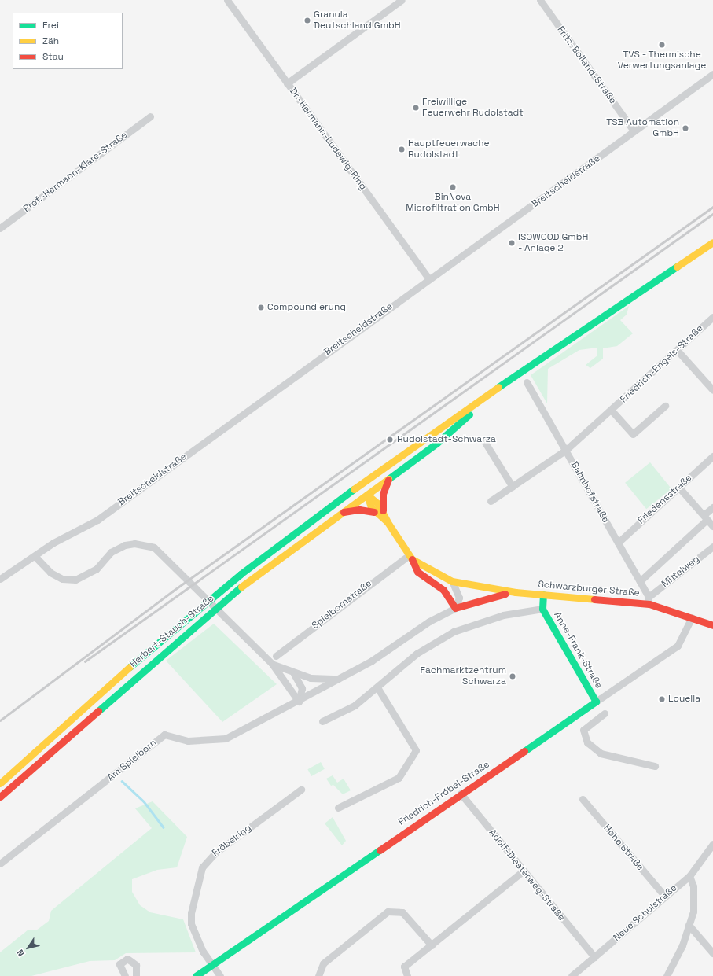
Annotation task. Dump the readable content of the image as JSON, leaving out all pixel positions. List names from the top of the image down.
{
  "streets": {
    "main road": [
      "Schwarzburger Straße",
      "Herbert-Stauch-Straße",
      "Anne-Frank-Straße",
      "Friedrich-Fröbel-Straße"
    ],
    "street": [
      "Fritz-Bolland-Straße",
      "Dr.-Hermann-Ludewig-Ring",
      "Prof.-Hermann-Klare-Straße",
      "Breitscheidstraße",
      "Friedrich-Engels-Straße",
      "Bahnhofstraße",
      "Friedensstraße",
      "Mittelweg",
      "Spielbornstraße",
      "Am Spielborn",
      "Fröbelring",
      "Hohe Straße",
      "Adolf-Diesterweg-Straße",
      "Neue Schulstraße"
    ]
  },
  "crossings": [
    ["Fritz-Bolland-Straße", "Breitscheidstraße"],
    ["Dr.-Hermann-Ludewig-Ring", "Breitscheidstraße"],
    ["Friedrich-Engels-Straße", "Bahnhofstraße"],
    ["Bahnhofstraße", "Friedensstraße"],
    ["Bahnhofstraße", "Mittelweg"],
    ["Bahnhofstraße", "Schwarzburger Straße"],
    ["Mittelweg", "Schwarzburger Straße"],
    ["Schwarzburger Straße", "Spielbornstraße"],
    ["Schwarzburger Straße", "Anne-Frank-Straße"],
    ["Schwarzburger Straße", "Am Spielborn"],
    ["Schwarzburger Straße", "Friedrich-Fröbel-Straße"],
    ["Anne-Frank-Straße", "Friedrich-Fröbel-Straße"],
    ["Friedrich-Fröbel-Straße", "Fröbelring"],
    ["Friedrich-Fröbel-Straße", "Adolf-Diesterweg-Straße"],
    ["Hohe Straße", "Neue Schulstraße"],
    ["Adolf-Diesterweg-Straße", "Neue Schulstraße"]
  ],
  "places": [
    "Granula Deutschland GmbH",
    "TVS - Thermische Verwertungsanlage",
    "Freiwillige Feuerwehr Rudolstadt",
    "TSB Automation GmbH",
    "Hauptfeuerwache Rudolstadt",
    "BinNova Microfiltration GmbH",
    "ISOWOOD GmbH - Anlage 2",
    "Compoundierung",
    "Rudolstadt-Schwarza",
    "Fachmarktzentrum Schwarza",
    "Louella"
  ],
  "legend": ["Frei", "Zäh", "Stau"],
  "north": "bottom left"
}
